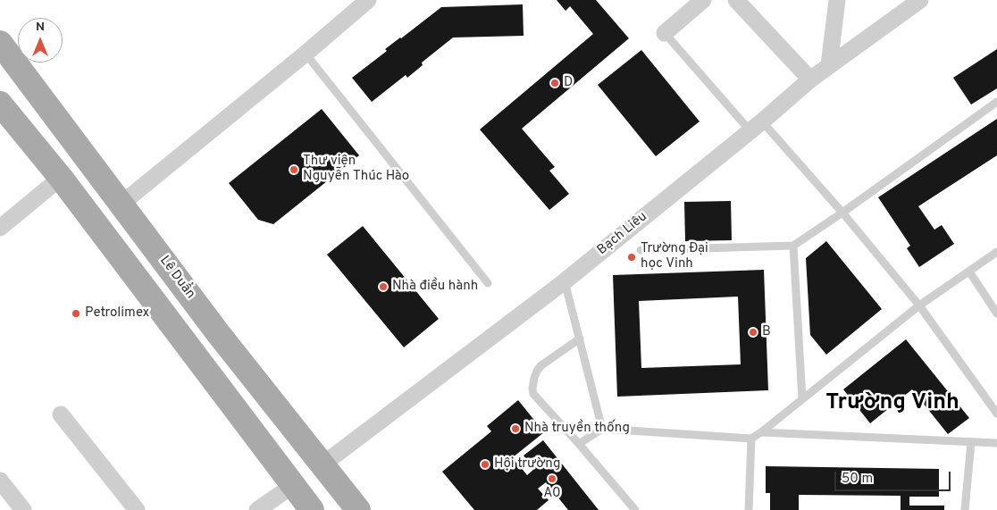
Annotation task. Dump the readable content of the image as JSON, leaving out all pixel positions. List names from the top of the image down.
{
  "streets": {
    "main road": ["Lê Duẩn"],
    "street": ["Bạch Liêu"]
  },
  "crossings": [
    ["Bạch Liêu", "Lê Duẩn"]
  ],
  "districts": ["Trường Vinh"],
  "places": [
    "D",
    "Thư viện Nguyễn Thúc Hào",
    "Trường Đại học Vinh",
    "Nhà điều hành",
    "Petrolimex",
    "B",
    "Nhà truyền thống",
    "Hội trường",
    "A0"
  ],
  "scale_bar": "50 m",
  "north": "top"
}
